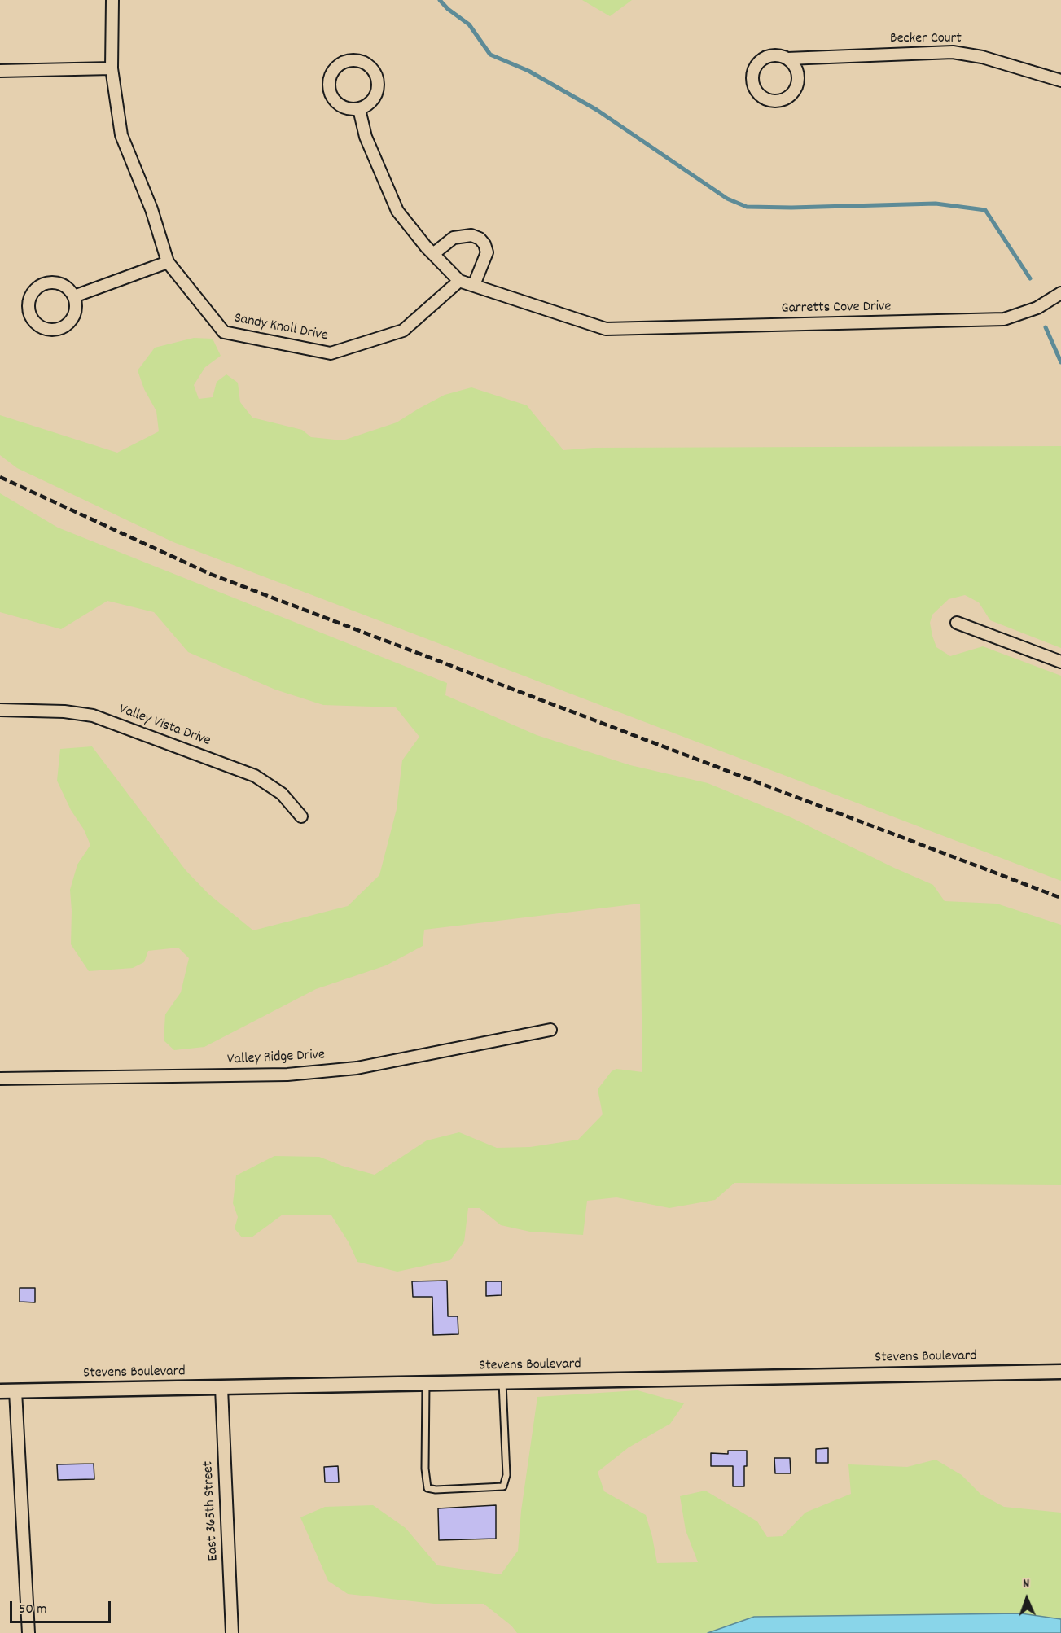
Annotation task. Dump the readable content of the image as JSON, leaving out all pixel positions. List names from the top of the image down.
{
  "streets": {
    "street": [
      "Becker Court",
      "Garretts Cove Drive",
      "Sandy Knoll Drive",
      "Valley Vista Drive",
      "Valley Ridge Drive",
      "Stevens Boulevard",
      "East 365th Street"
    ]
  },
  "crossings": [
    ["Stevens Boulevard", "East 365th Street"]
  ],
  "scale_bar": "50 m",
  "north": "top"
}
